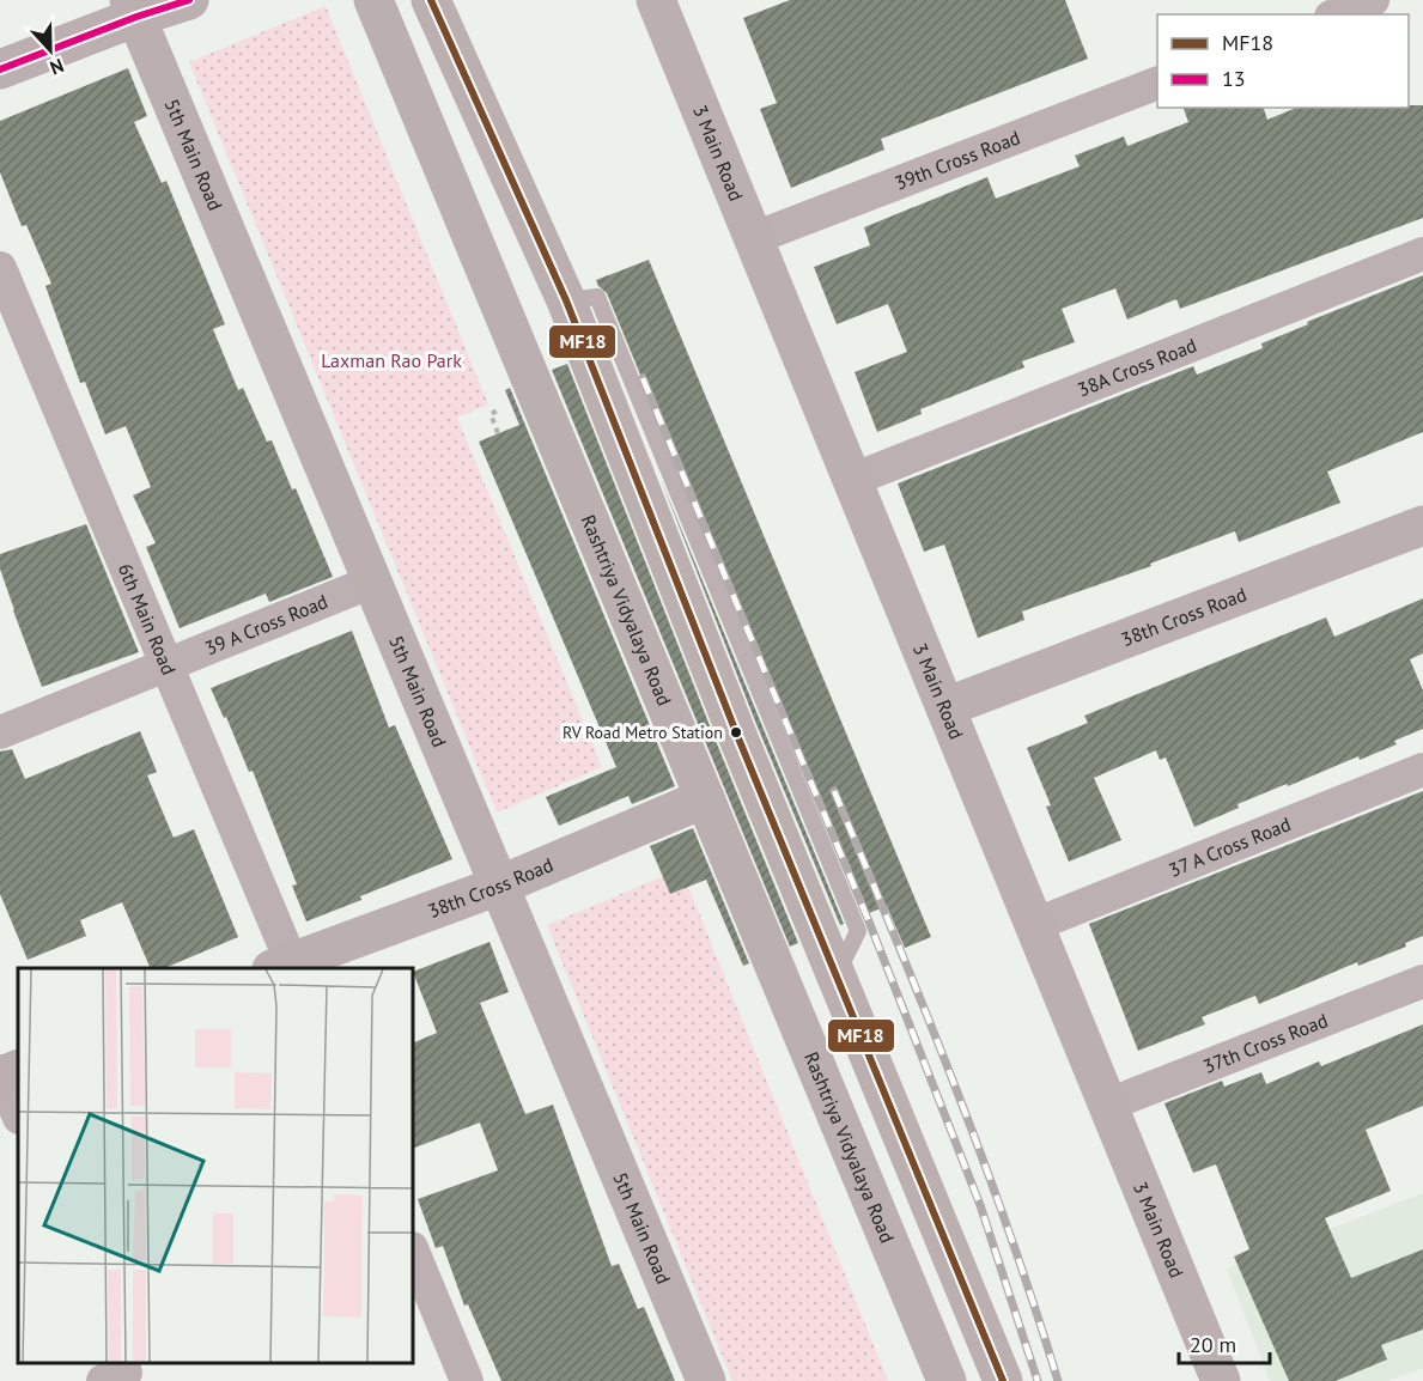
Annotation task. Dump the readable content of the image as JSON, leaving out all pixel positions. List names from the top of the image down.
{
  "streets": {
    "street": [
      "3 Main Road",
      "5th Main Road",
      "39th Cross Road",
      "38A Cross Road",
      "Rashtriya Vidyalaya Road",
      "38th Cross Road",
      "6th Main Road",
      "39 A Cross Road",
      "37 A Cross Road",
      "37th Cross Road"
    ]
  },
  "crossings": [
    ["3 Main Road", "39th Cross Road"],
    ["3 Main Road", "38A Cross Road"],
    ["3 Main Road", "38th Cross Road"],
    ["3 Main Road", "37 A Cross Road"],
    ["3 Main Road", "37th Cross Road"],
    ["5th Main Road", "38th Cross Road"],
    ["5th Main Road", "39 A Cross Road"],
    ["Rashtriya Vidyalaya Road", "38th Cross Road"],
    ["38th Cross Road", "6th Main Road"],
    ["6th Main Road", "39 A Cross Road"]
  ],
  "parks": ["Laxman Rao Park"],
  "places": ["RV Road Metro Station"],
  "lines": ["transit line MF18", "transit line 13"],
  "legend": ["MF18", "13"],
  "scale_bar": "20 m",
  "north": "bottom"
}
